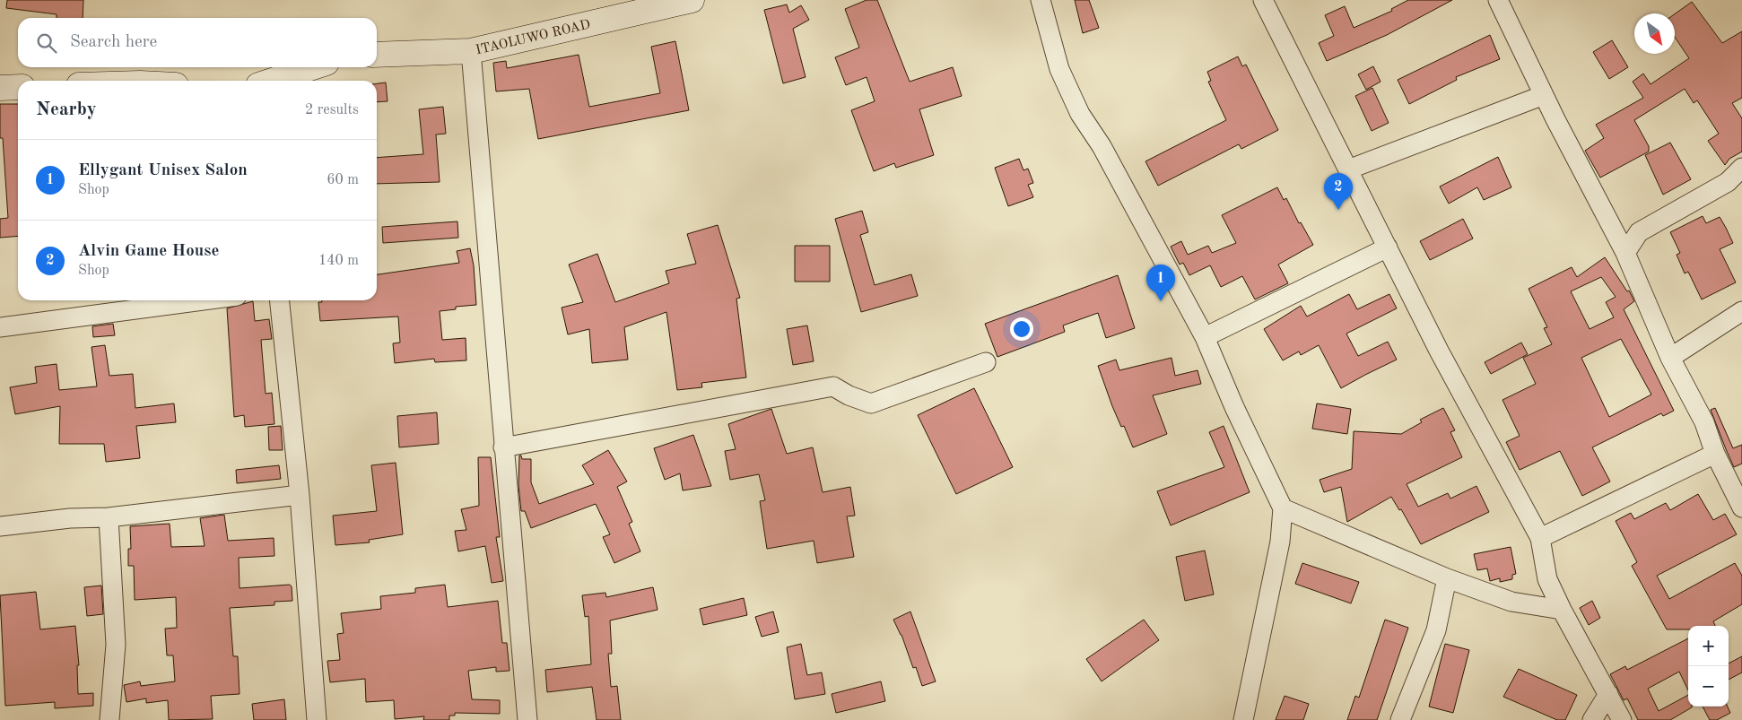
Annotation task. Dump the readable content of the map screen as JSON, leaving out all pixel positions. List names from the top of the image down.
{
  "streets": {
    "street": ["ITAOLUWO ROAD"]
  },
  "north": "bottom right",
  "page": {
    "search": "Search here",
    "heading": ["Nearby", "2 results"],
    "list": [
      {
        "mark": "1",
        "name": "Ellygant Unisex Salon",
        "note": "Shop",
        "value": "60 m"
      },
      {
        "mark": "2",
        "name": "Alvin Game House",
        "note": "Shop",
        "value": "140 m"
      }
    ],
    "pins": ["2", "1"],
    "map_buttons": ["+", "−"]
  }
}
